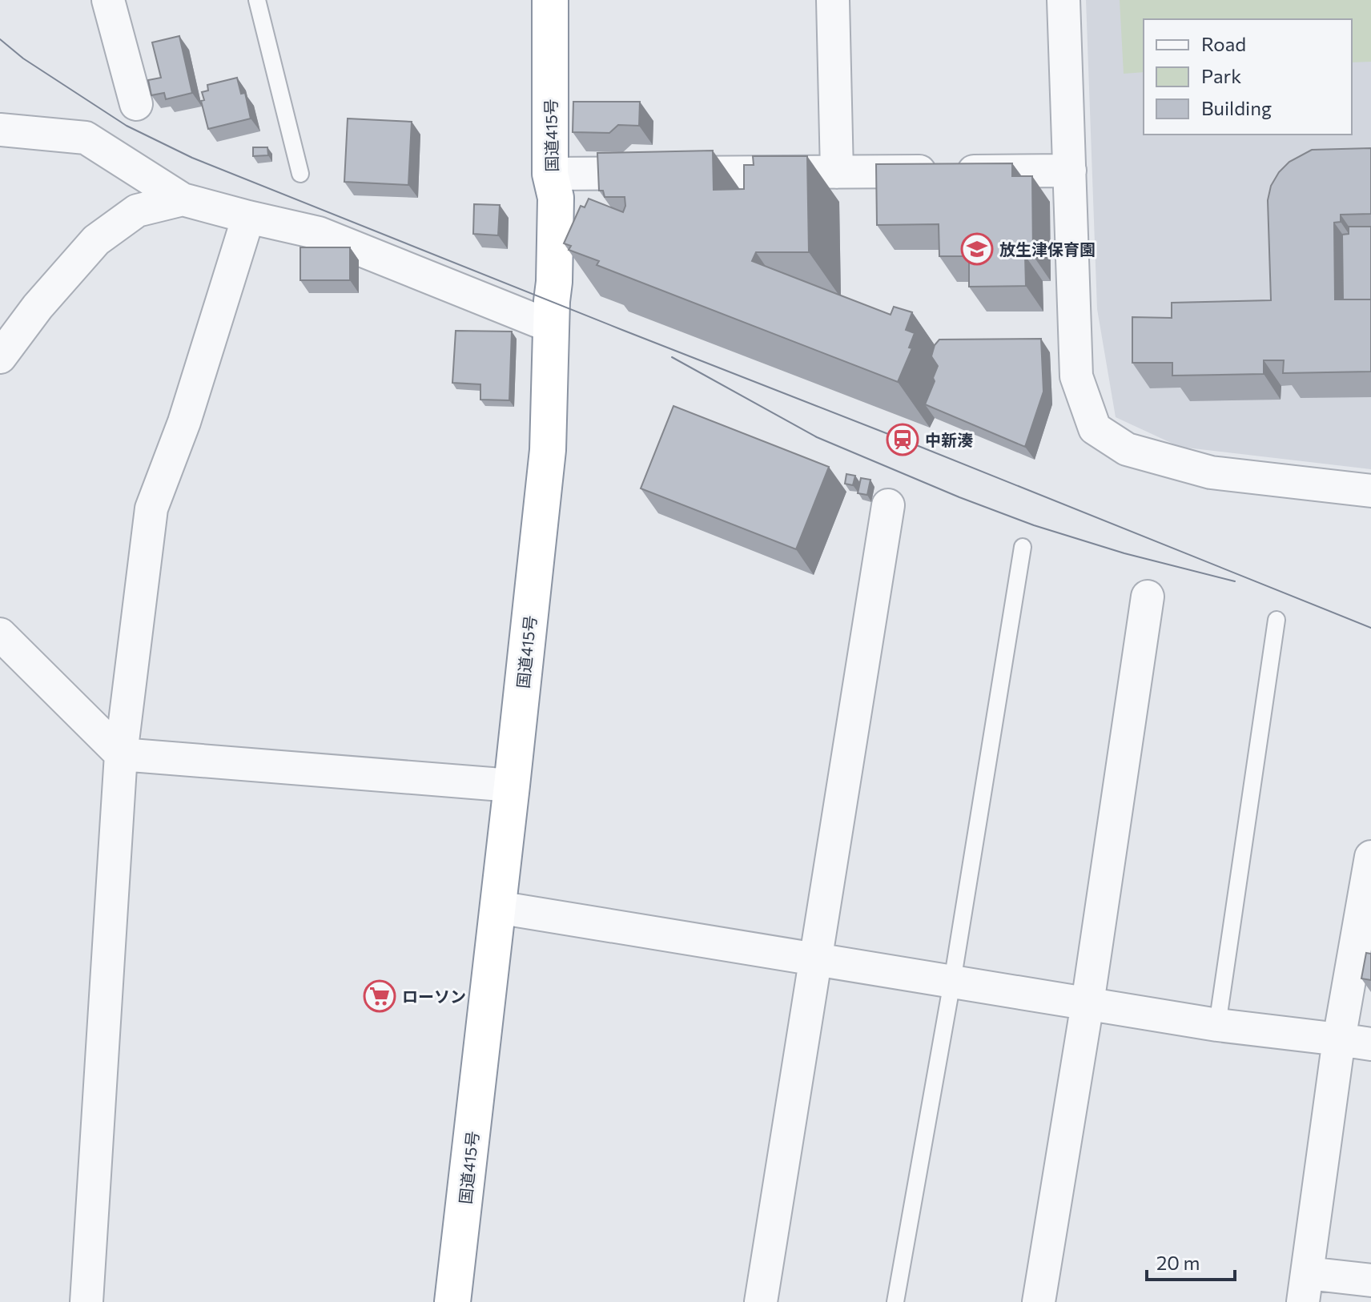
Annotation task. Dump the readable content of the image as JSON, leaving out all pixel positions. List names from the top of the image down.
{
  "streets": {
    "highway": ["国道415号"]
  },
  "places": {
    "school or university": ["放生津保育園"],
    "station": ["中新湊"],
    "supermarket": ["ローソン"]
  },
  "legend": ["Road", "Park", "Building"],
  "scale_bar": "20 m"
}
